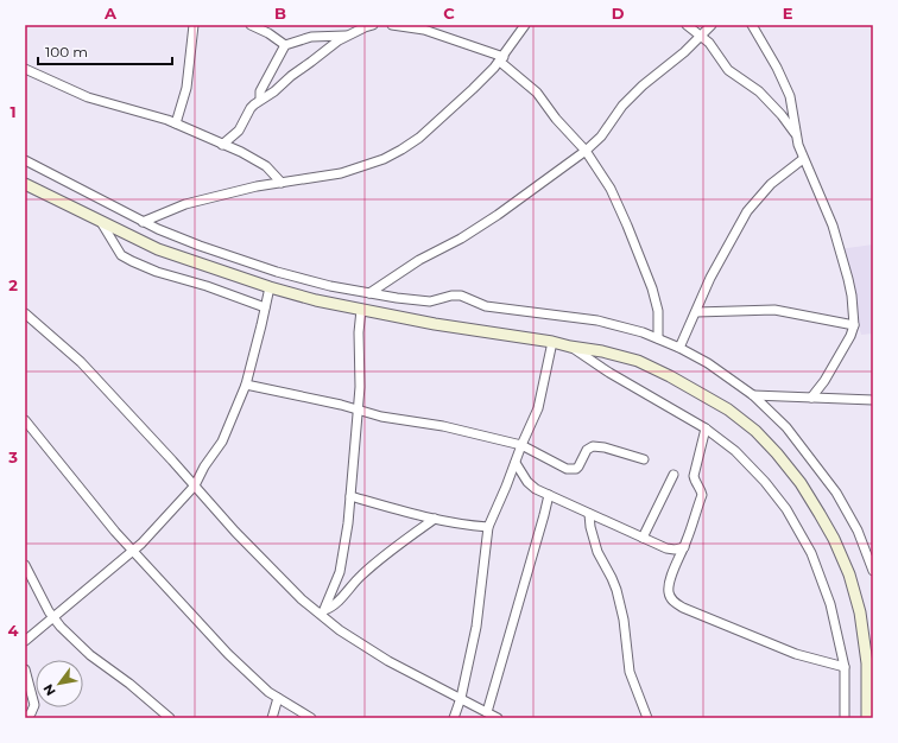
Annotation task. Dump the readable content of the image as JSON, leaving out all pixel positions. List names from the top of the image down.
{
  "scale_bar": "100 m",
  "north": "bottom left",
  "grid": {
    "columns": [
      "A",
      "B",
      "C",
      "D",
      "E"
    ],
    "rows": [
      "1",
      "2",
      "3",
      "4"
    ]
  }
}
